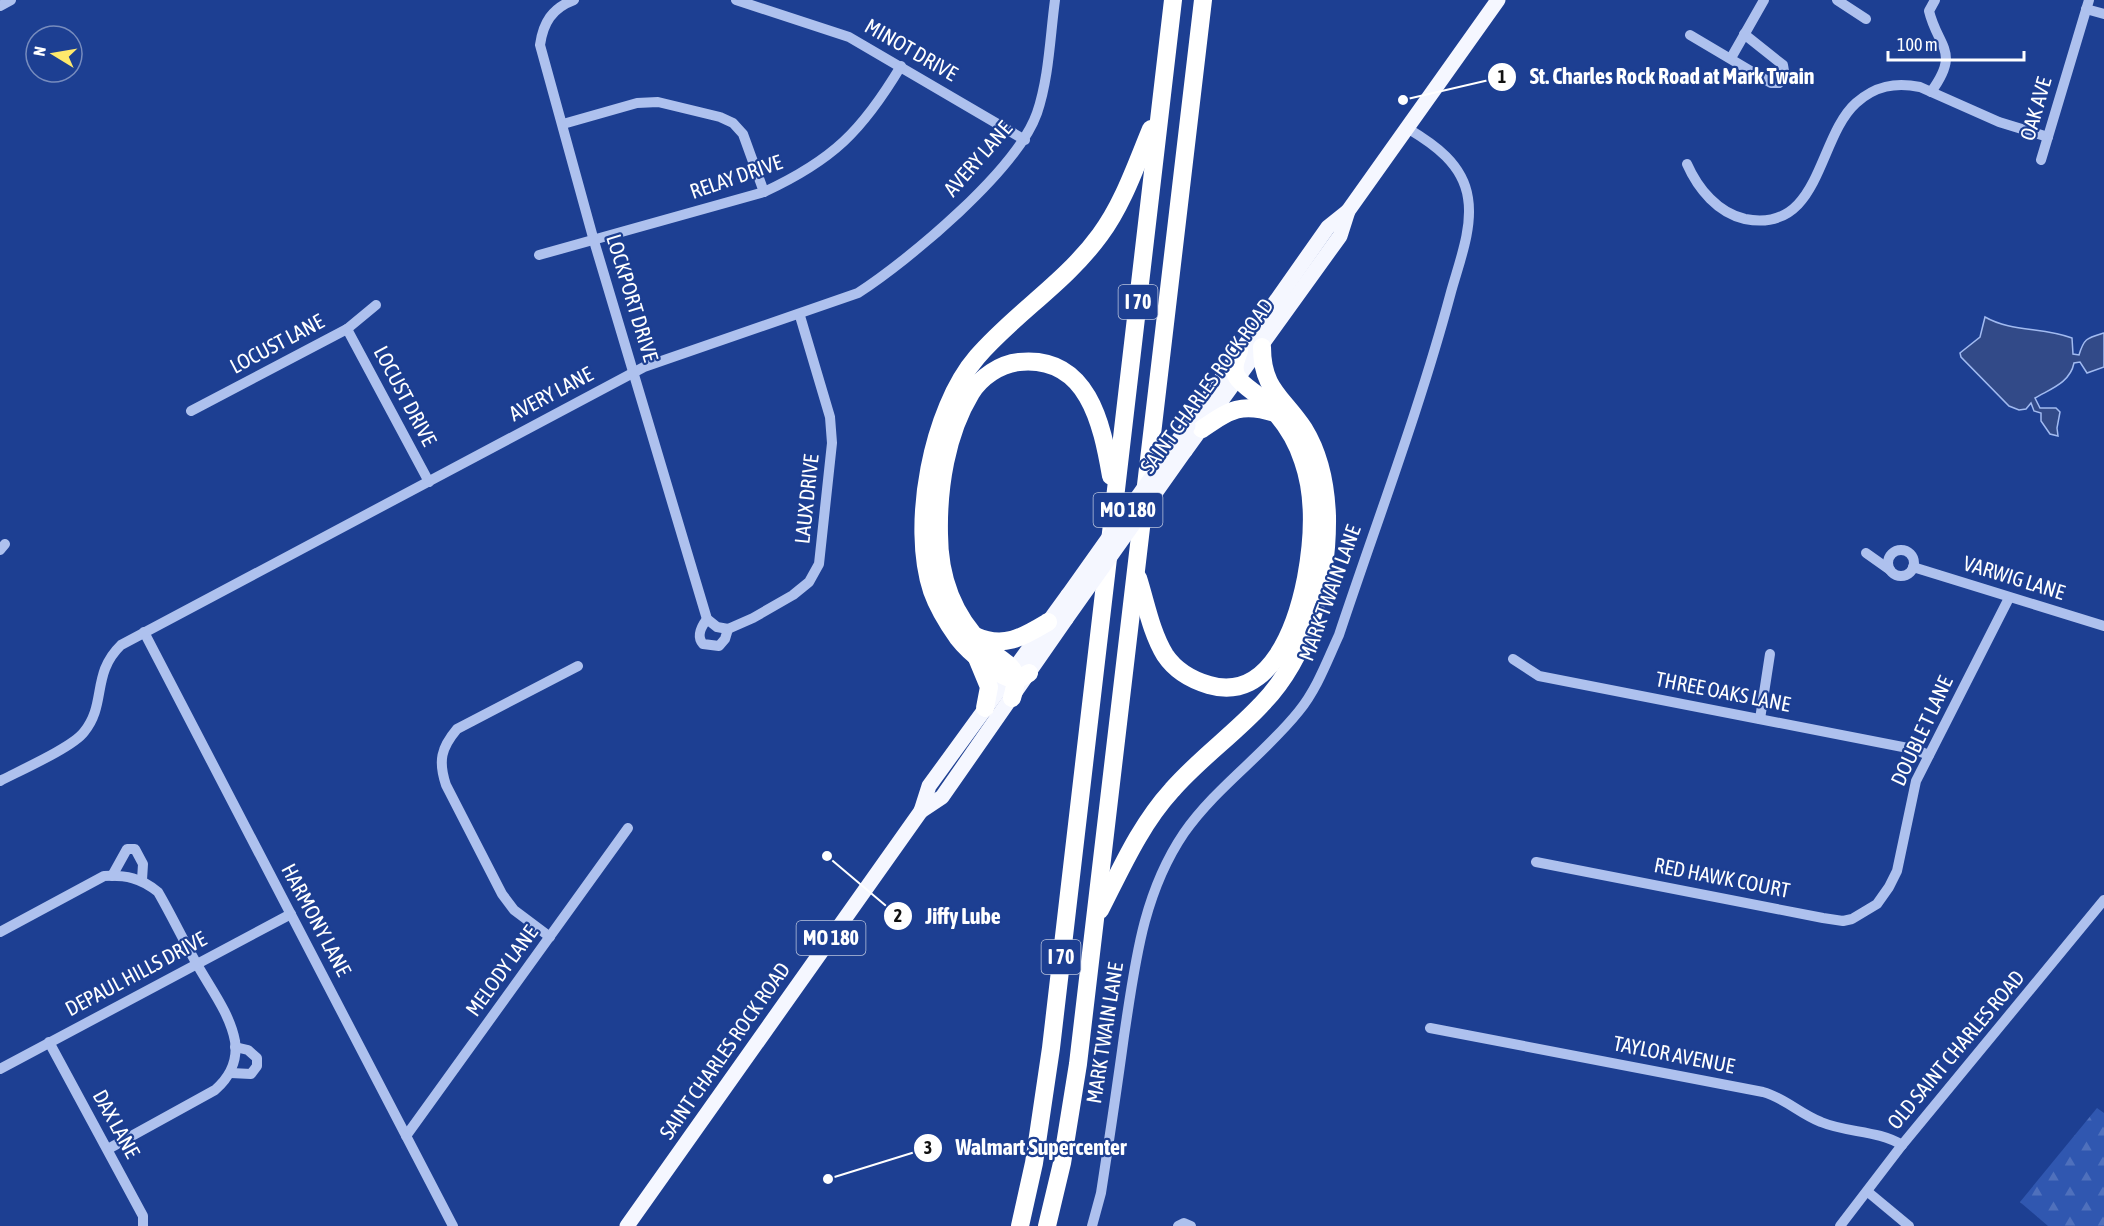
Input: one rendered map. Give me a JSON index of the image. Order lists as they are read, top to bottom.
{
  "streets": {
    "highway": ["I 70"],
    "main road": ["SAINT CHARLES ROCK ROAD", "MO 180"],
    "street": [
      "MINOT DRIVE",
      "OAK AVE",
      "AVERY LANE",
      "RELAY DRIVE",
      "LOCKPORT DRIVE",
      "LOCUST LANE",
      "LOCUST DRIVE",
      "LAUX DRIVE",
      "VARWIG LANE",
      "MARK TWAIN LANE",
      "THREE OAKS LANE",
      "DOUBLE T LANE",
      "RED HAWK COURT",
      "HARMONY LANE",
      "MELODY LANE",
      "DEPAUL HILLS DRIVE",
      "OLD SAINT CHARLES ROAD",
      "TAYLOR AVENUE",
      "DAX LANE"
    ]
  },
  "crossings": [
    ["MINOT DRIVE", "AVERY LANE"],
    ["MINOT DRIVE", "RELAY DRIVE"],
    ["AVERY LANE", "LOCKPORT DRIVE"],
    ["AVERY LANE", "LOCUST DRIVE"],
    ["AVERY LANE", "LAUX DRIVE"],
    ["AVERY LANE", "HARMONY LANE"],
    ["RELAY DRIVE", "LOCKPORT DRIVE"],
    ["LOCKPORT DRIVE", "LAUX DRIVE"],
    ["LOCUST LANE", "LOCUST DRIVE"],
    ["SAINT CHARLES ROCK ROAD", "MARK TWAIN LANE"],
    ["VARWIG LANE", "DOUBLE T LANE"],
    ["THREE OAKS LANE", "DOUBLE T LANE"],
    ["DOUBLE T LANE", "RED HAWK COURT"],
    ["HARMONY LANE", "MELODY LANE"],
    ["HARMONY LANE", "DEPAUL HILLS DRIVE"],
    ["DEPAUL HILLS DRIVE", "DAX LANE"],
    ["OLD SAINT CHARLES ROAD", "TAYLOR AVENUE"]
  ],
  "places": ["St. Charles Rock Road at Mark Twain", "Jiffy Lube", "Walmart Supercenter"],
  "scale_bar": "100 m",
  "north": "left"
}
